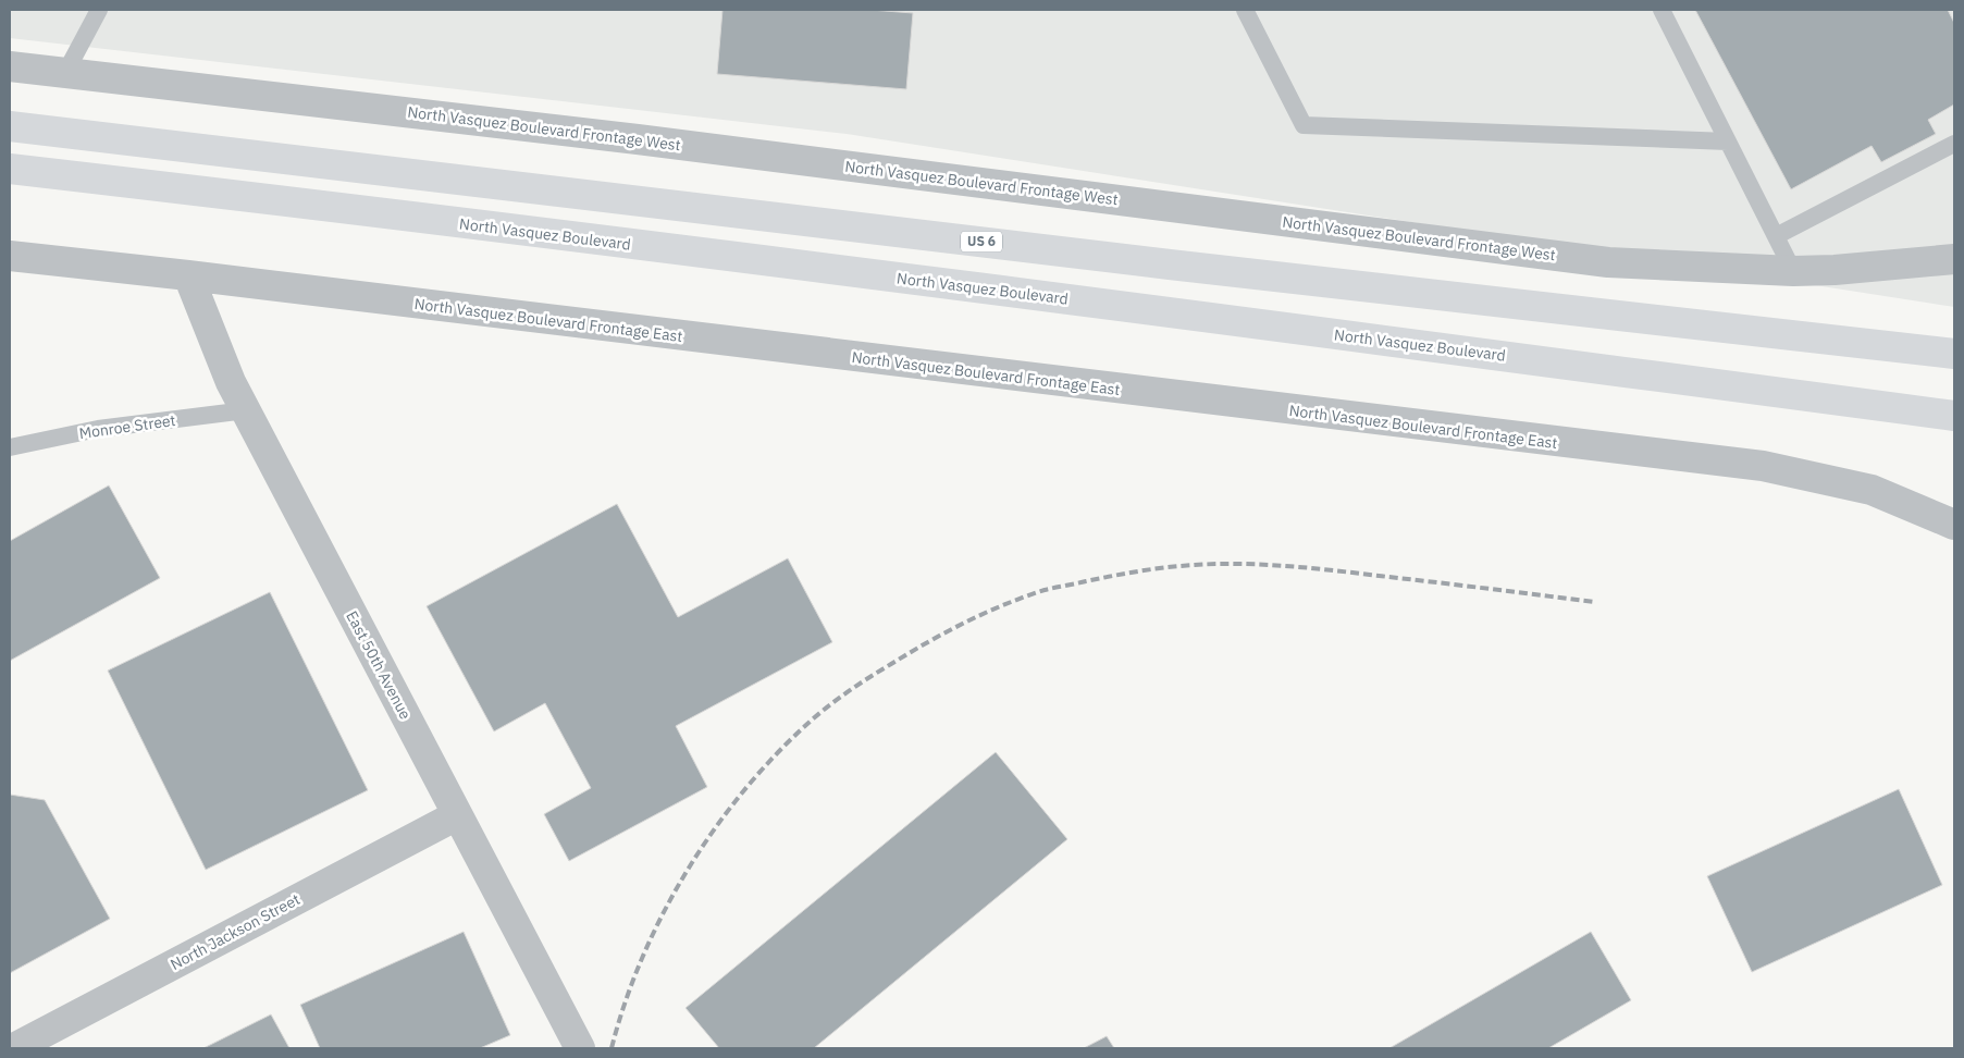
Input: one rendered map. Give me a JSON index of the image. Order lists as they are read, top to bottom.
{
  "streets": {
    "highway": ["North Vasquez Boulevard", "US 6"],
    "street": [
      "North Vasquez Boulevard Frontage West",
      "North Vasquez Boulevard Frontage East",
      "East 50th Avenue",
      "North Jackson Street"
    ],
    "lane": ["Monroe Street"]
  },
  "crossings": [
    ["North Vasquez Boulevard Frontage East", "East 50th Avenue"],
    ["Monroe Street", "East 50th Avenue"],
    ["East 50th Avenue", "North Jackson Street"]
  ]
}
